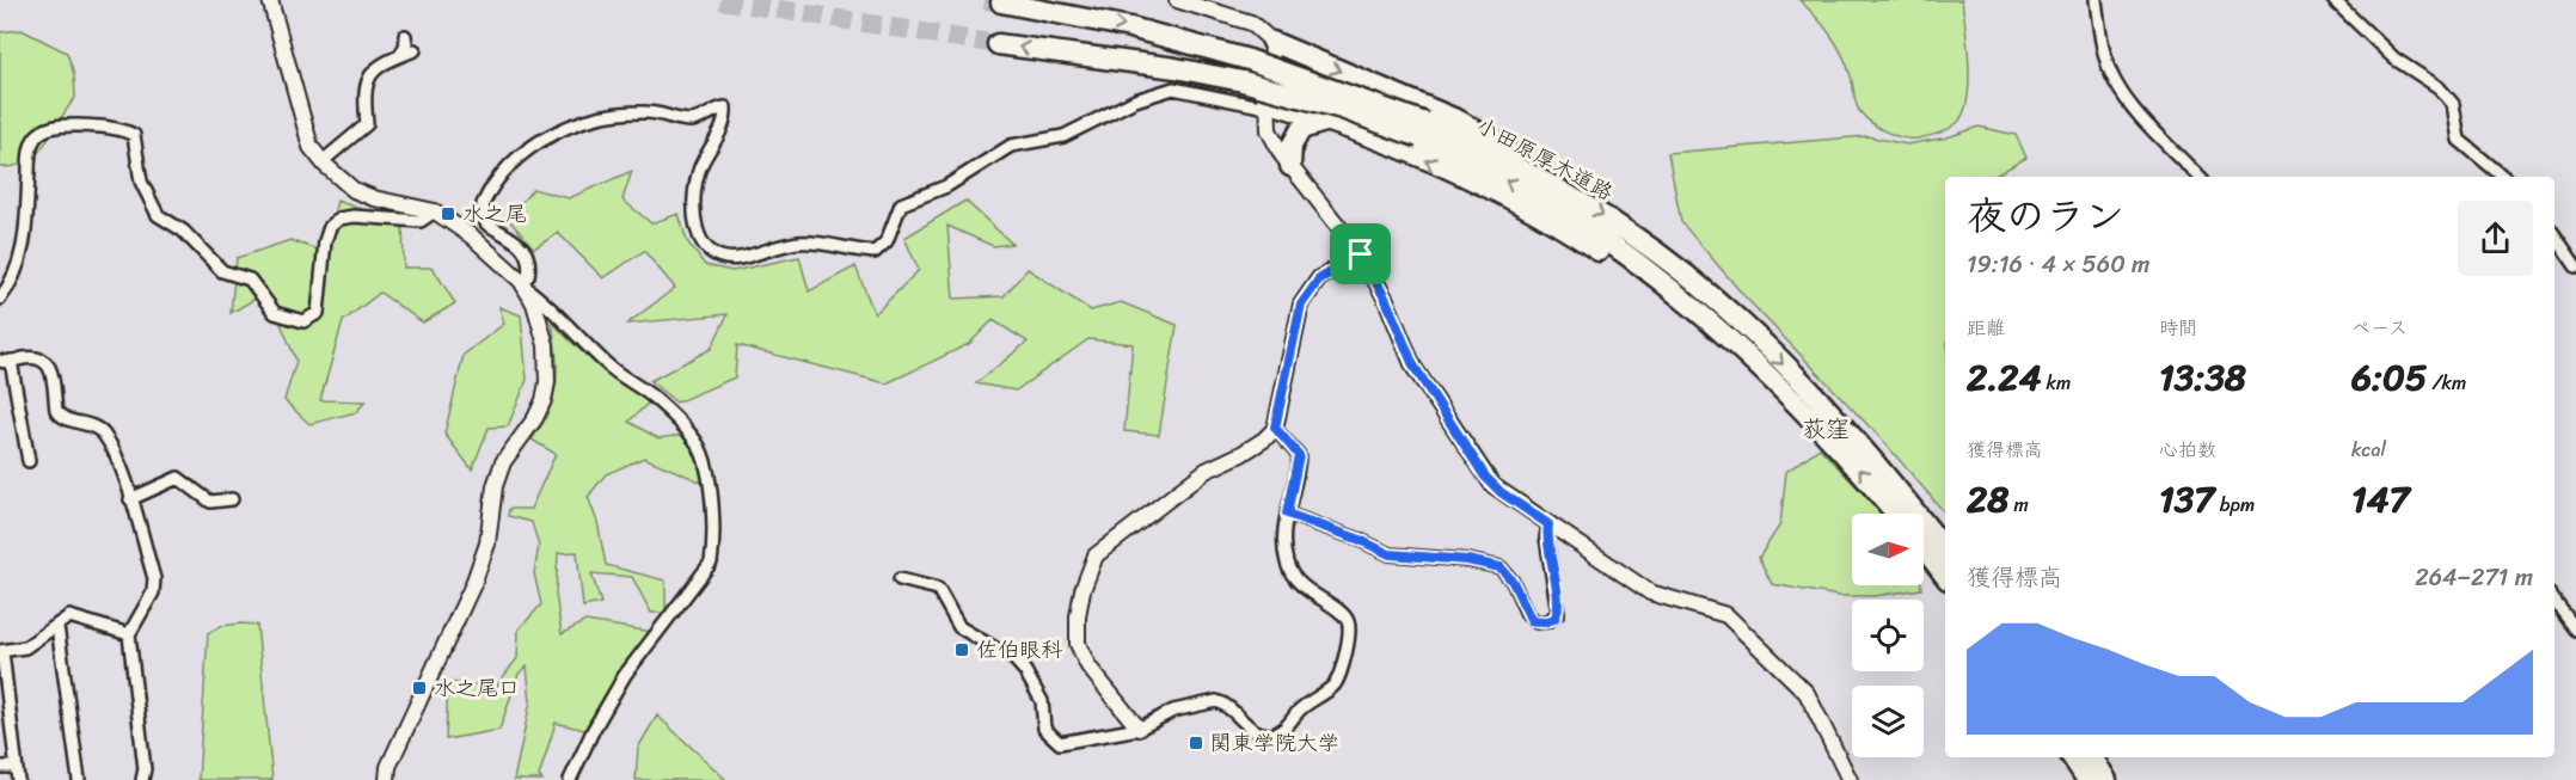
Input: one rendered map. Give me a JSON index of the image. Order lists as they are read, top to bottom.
{
  "streets": {
    "highway": ["小田原厚木道路"]
  },
  "districts": ["荻窪"],
  "places": {
    "transit": [
      "水之尾",
      "佐伯眼科",
      "水之尾口",
      "関東学院大学"
    ]
  },
  "north": "right",
  "page": {
    "heading": ["夜のラン", "19:16 · 4 × 560 m"],
    "stats": [
      ["距離", "2.24 km"],
      ["時間", "13:38"],
      ["ペース", "6:05 /km"],
      ["獲得標高", "28 m"],
      ["心拍数", "137 bpm"],
      ["kcal", "147"]
    ],
    "chart": ["獲得標高", "264–271 m"]
  }
}
